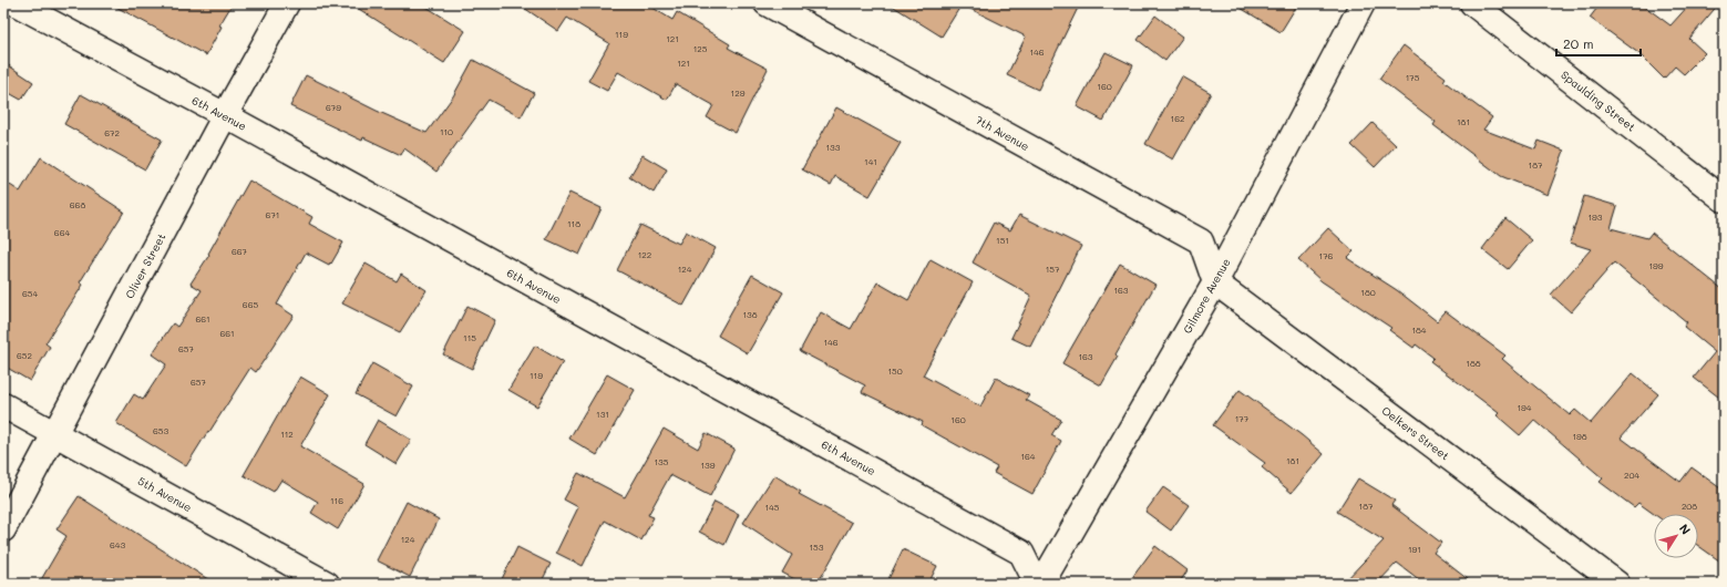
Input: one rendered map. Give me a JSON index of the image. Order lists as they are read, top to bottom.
{
  "streets": {
    "street": [
      "Spaulding Street",
      "6th Avenue",
      "7th Avenue",
      "Oliver Street",
      "Gilmore Avenue",
      "Oelkers Street",
      "5th Avenue"
    ]
  },
  "crossings": [
    ["6th Avenue", "Oliver Street"],
    ["7th Avenue", "Gilmore Avenue"],
    ["7th Avenue", "Oelkers Street"],
    ["Oliver Street", "5th Avenue"],
    ["Gilmore Avenue", "Oelkers Street"]
  ],
  "house_numbers": [
    "119",
    "121",
    "125",
    "146",
    "121",
    "175",
    "160",
    "129",
    "679",
    "162",
    "181",
    "110",
    "672",
    "133",
    "141",
    "187",
    "668",
    "671",
    "193",
    "118",
    "664",
    "151",
    "667",
    "122",
    "176",
    "199",
    "124",
    "157",
    "163",
    "180",
    "654",
    "665",
    "138",
    "661",
    "184",
    "661",
    "115",
    "146",
    "657",
    "652",
    "163",
    "188",
    "150",
    "119",
    "657",
    "194",
    "131",
    "177",
    "160",
    "653",
    "112",
    "198",
    "164",
    "181",
    "135",
    "139",
    "204",
    "116",
    "187",
    "208",
    "145",
    "124",
    "643",
    "153",
    "191"
  ],
  "scale_bar": "20 m",
  "north": "top right"
}
